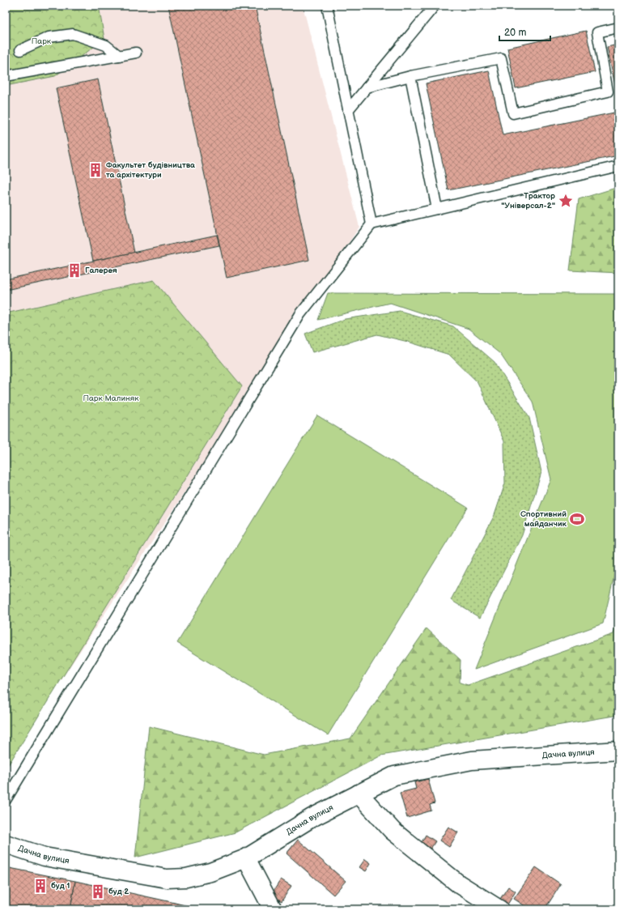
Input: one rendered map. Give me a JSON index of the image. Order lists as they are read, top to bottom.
{
  "streets": {
    "street": ["Дачна вулиця"]
  },
  "parks": ["Парк", "Парк Малиняк"],
  "places": {
    "building": [
      "Факультет будівництва та архітектури",
      "Галерея",
      "буд 1",
      "буд 2"
    ],
    "place": ["Трактор \"Універсал-2\""],
    "sports": ["Спортивний майданчик"]
  },
  "scale_bar": "20 m"
}
